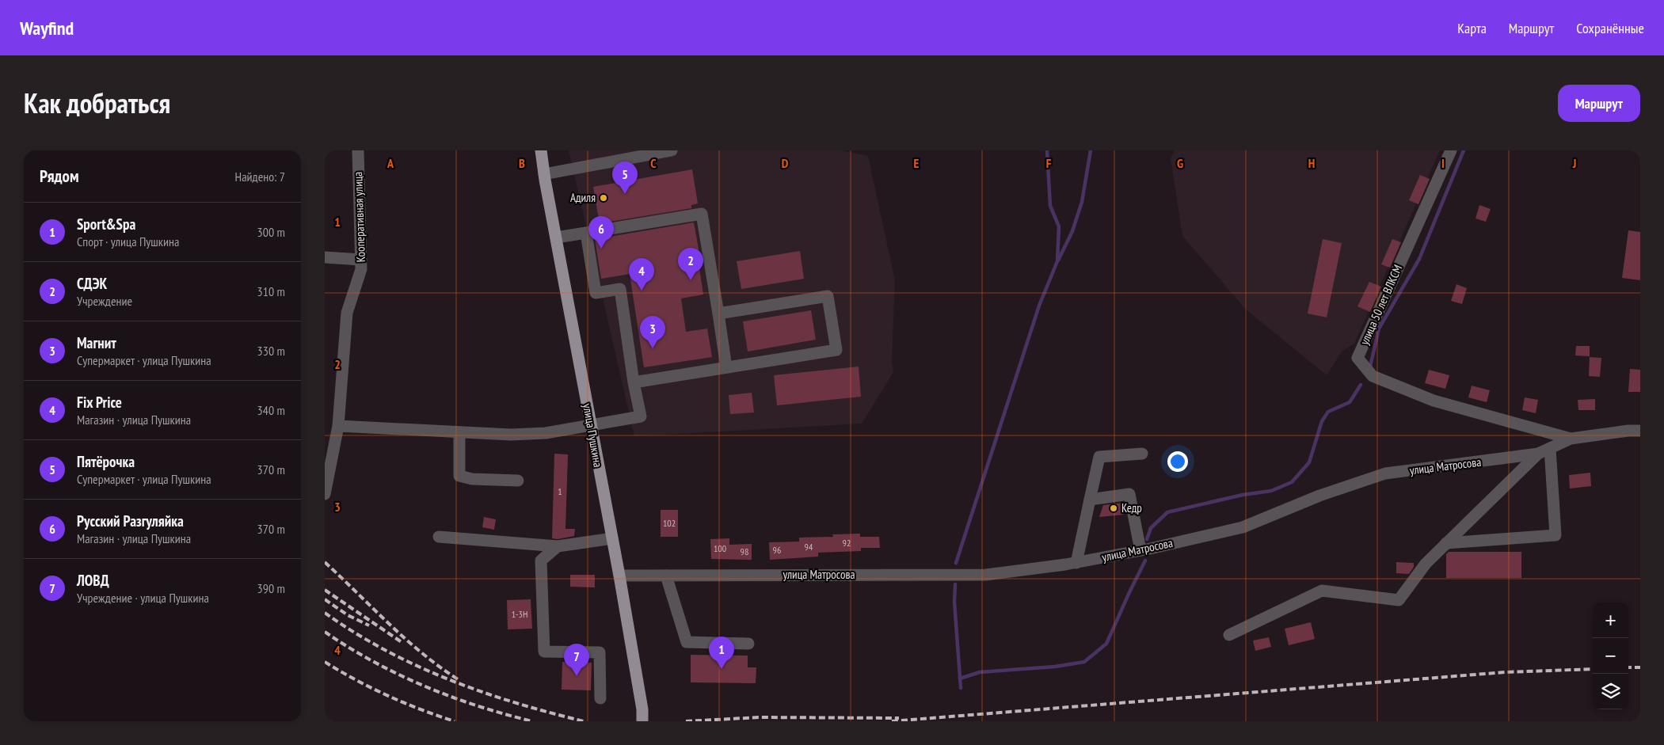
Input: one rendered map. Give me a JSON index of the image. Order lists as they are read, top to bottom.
{
  "streets": {
    "main road": ["улица Пушкина"],
    "street": ["Кооперативная улица", "улица 50 лет ВЛКСМ", "улица Матросова"]
  },
  "crossings": [
    ["улица 50 лет ВЛКСМ", "улица Матросова"],
    ["улица Пушкина", "улица Матросова"]
  ],
  "places": ["Адиля", "Кедр"],
  "house_numbers": [
    "1",
    "102",
    "92",
    "94",
    "100",
    "96",
    "98",
    "1-3Н"
  ],
  "page": {
    "header": "Wayfind",
    "nav": ["Карта", "Маршрут", "Сохранённые"],
    "title": "Как добраться",
    "buttons": "Маршрут",
    "heading": ["Рядом", "Найдено: 7"],
    "pins": [
      "5",
      "6",
      "2",
      "4",
      "3",
      "1",
      "7"
    ],
    "list": [
      {
        "mark": "1",
        "name": "Sport&Spa",
        "note": "Спорт · улица Пушкина",
        "value": "300 m"
      },
      {
        "mark": "2",
        "name": "СДЭК",
        "note": "Учреждение",
        "value": "310 m"
      },
      {
        "mark": "3",
        "name": "Магнит",
        "note": "Супермаркет · улица Пушкина",
        "value": "330 m"
      },
      {
        "mark": "4",
        "name": "Fix Price",
        "note": "Магазин · улица Пушкина",
        "value": "340 m"
      },
      {
        "mark": "5",
        "name": "Пятёрочка",
        "note": "Супермаркет · улица Пушкина",
        "value": "370 m"
      },
      {
        "mark": "6",
        "name": "Русский Разгуляйка",
        "note": "Магазин · улица Пушкина",
        "value": "370 m"
      },
      {
        "mark": "7",
        "name": "ЛОВД",
        "note": "Учреждение · улица Пушкина",
        "value": "390 m"
      }
    ],
    "map_buttons": ["+", "−"]
  },
  "grid": {
    "columns": [
      "A",
      "B",
      "C",
      "D",
      "E",
      "F",
      "G",
      "H",
      "I",
      "J"
    ],
    "rows": [
      "1",
      "2",
      "3",
      "4"
    ]
  }
}
